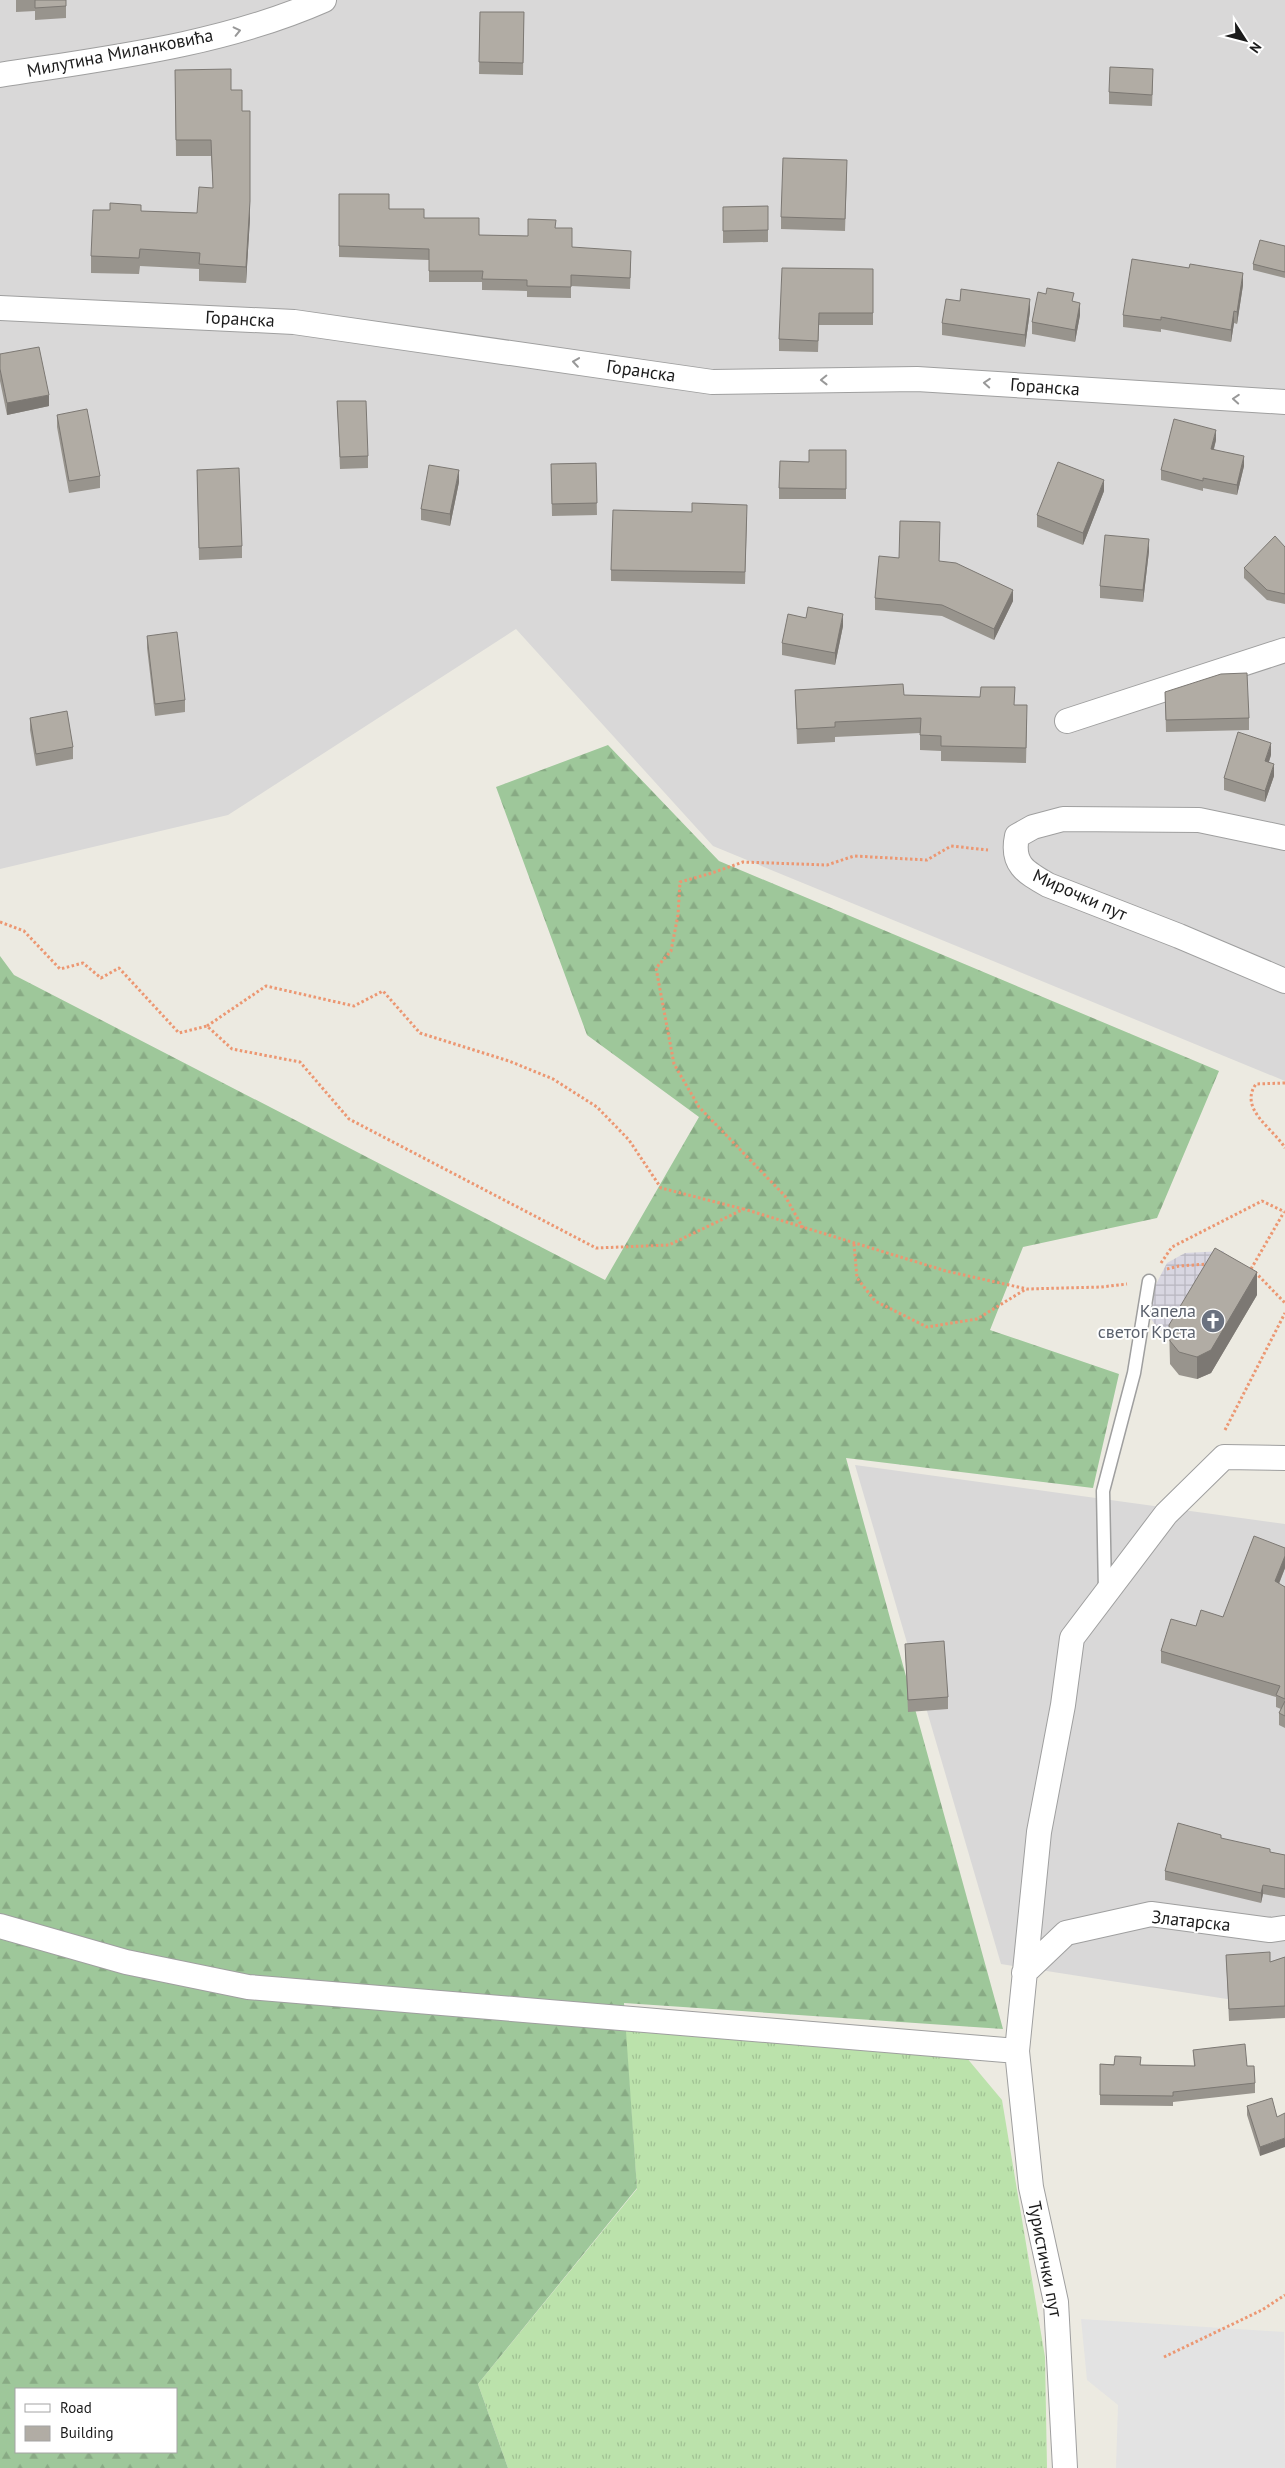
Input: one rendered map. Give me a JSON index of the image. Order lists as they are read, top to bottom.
{
  "streets": {
    "street": [
      "Милутина Миланковића",
      "Горанска",
      "Мирочки пут",
      "Златарска",
      "Туристички пут"
    ]
  },
  "crossings": [
    ["Златарска", "Туристички пут"]
  ],
  "one_way": ["Милутина Миланковића", "Горанска"],
  "places": {
    "church": ["Капела светог Крста"]
  },
  "legend": ["Road", "Building"],
  "north": "bottom right"
}
